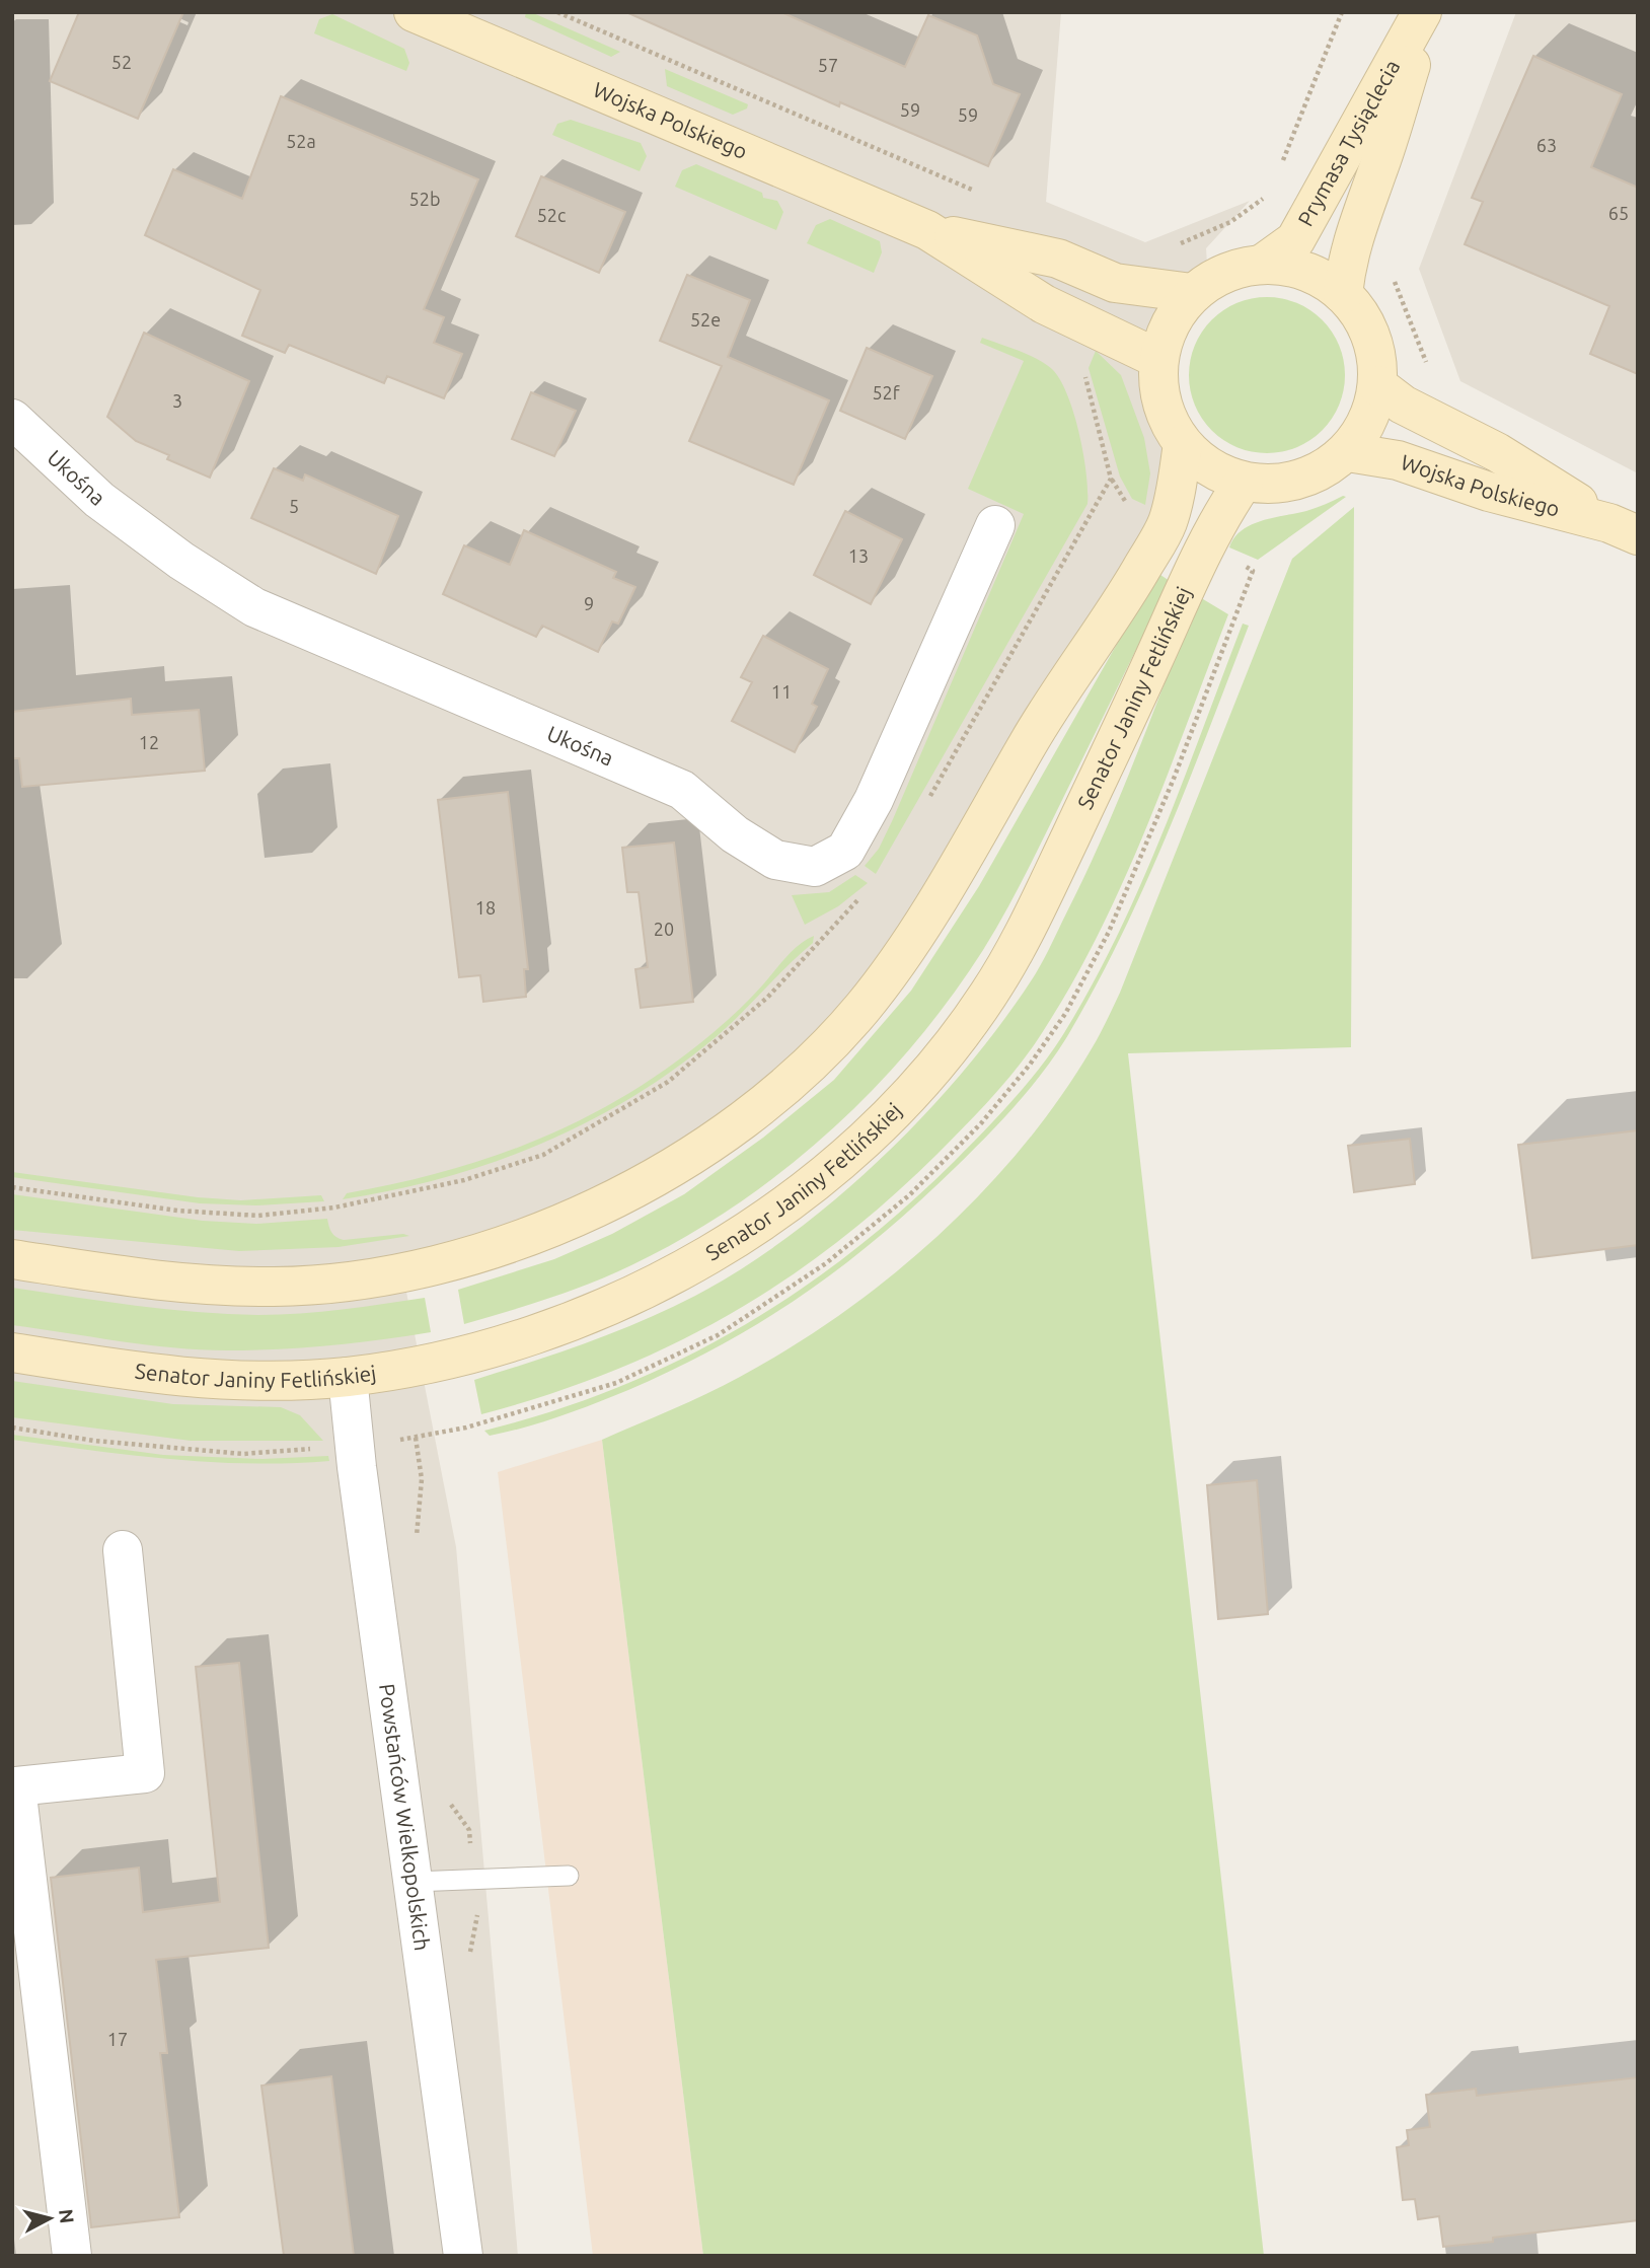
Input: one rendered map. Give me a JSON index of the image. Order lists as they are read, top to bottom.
{
  "streets": {
    "main road": ["Wojska Polskiego", "Prymasa Tysiąclecia", "Senator Janiny Fetlińskiej"],
    "street": ["Ukośna", "Powstańców Wielkopolskich"]
  },
  "crossings": [
    ["Wojska Polskiego", "Prymasa Tysiąclecia"],
    ["Wojska Polskiego", "Senator Janiny Fetlińskiej"],
    ["Prymasa Tysiąclecia", "Senator Janiny Fetlińskiej"],
    ["Senator Janiny Fetlińskiej", "Powstańców Wielkopolskich"]
  ],
  "house_numbers": [
    "52",
    "57",
    "59",
    "59",
    "52a",
    "63",
    "52b",
    "65",
    "52c",
    "52e",
    "52f",
    "3",
    "5",
    "13",
    "9",
    "11",
    "12",
    "18",
    "20",
    "17"
  ],
  "north": "right"
}
